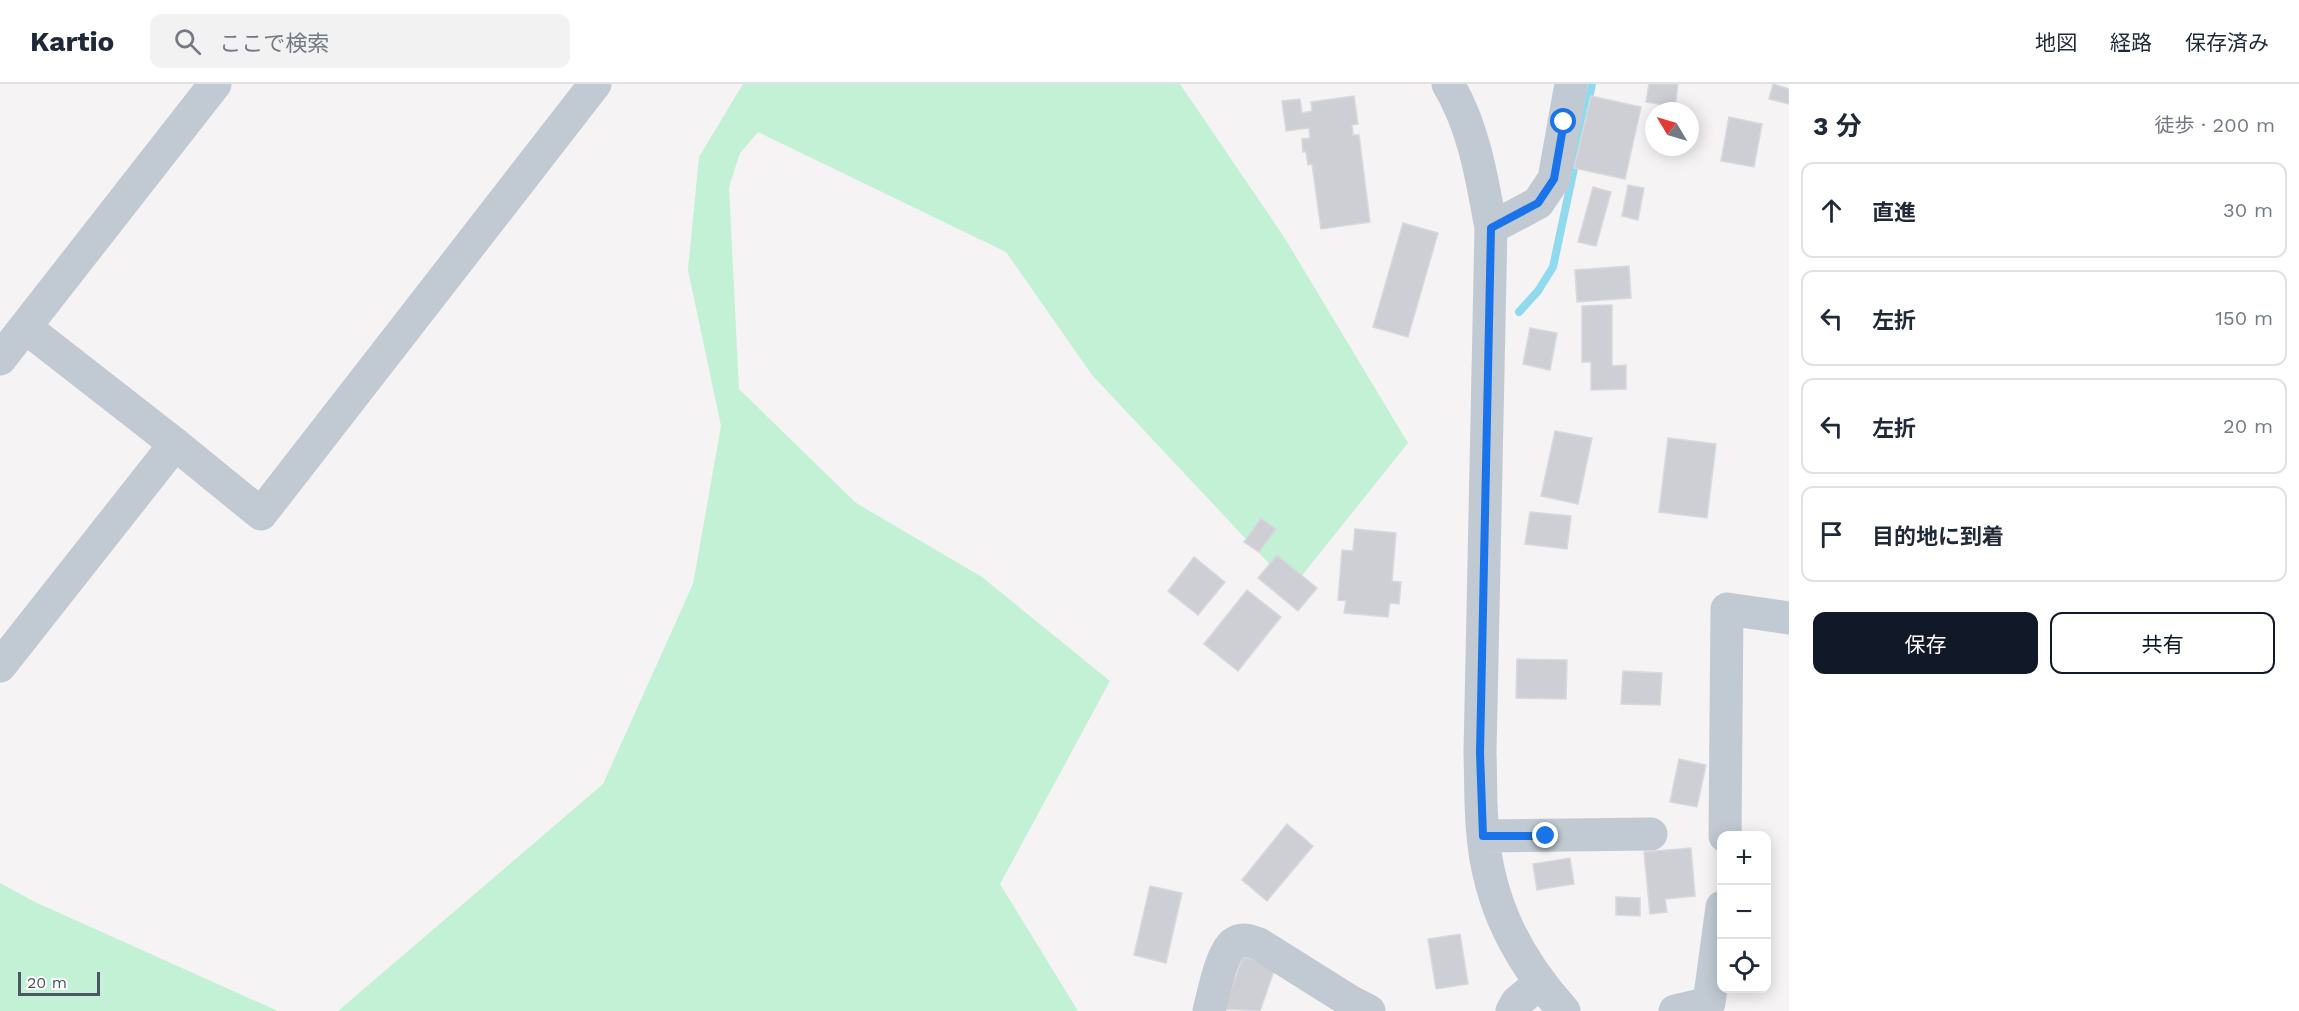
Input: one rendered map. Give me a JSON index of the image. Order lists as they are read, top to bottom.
{
  "scale_bar": "20 m",
  "north": "top left",
  "page": {
    "header": "Kartio",
    "search": "ここで検索",
    "nav": ["地図", "経路", "保存済み"],
    "heading": ["3 分", "徒歩 · 200 m"],
    "list": [
      ["直進", "30 m"],
      ["左折", "150 m"],
      ["左折", "20 m"],
      "目的地に到着"
    ],
    "buttons": ["保存", "共有"],
    "map_buttons": ["+", "−"],
    "scale": "20 m"
  }
}
